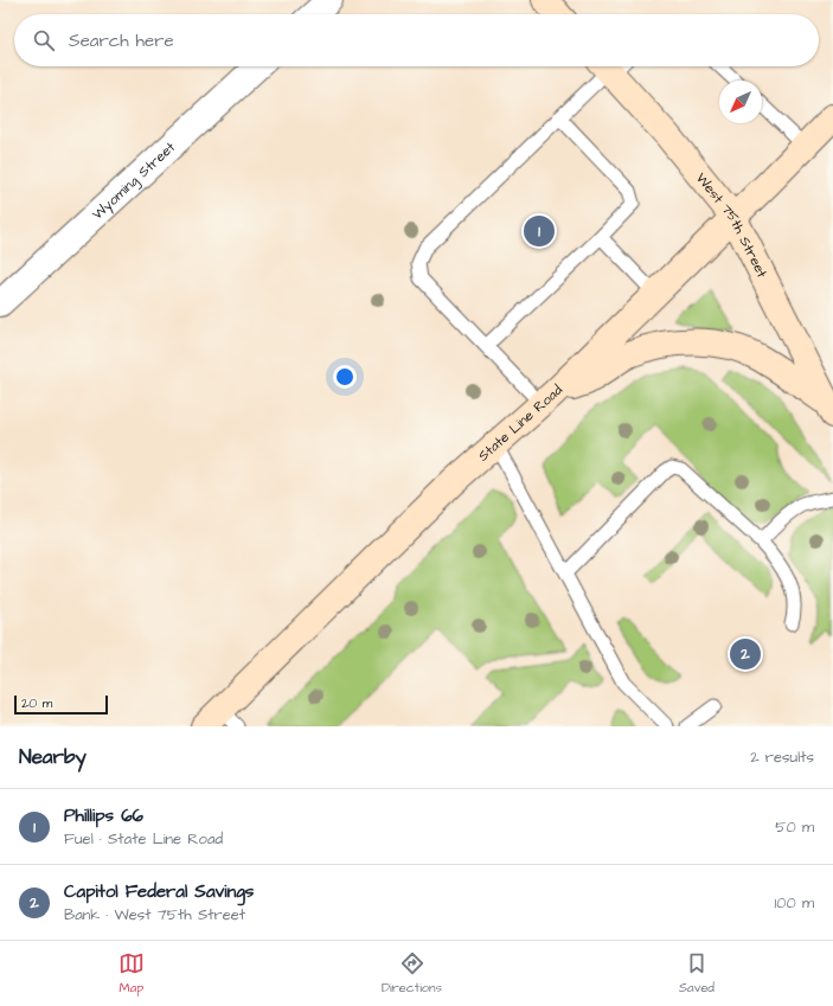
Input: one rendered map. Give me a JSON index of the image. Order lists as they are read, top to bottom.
{
  "streets": {
    "main road": ["West 75th Street", "State Line Road"],
    "street": ["Wyoming Street"]
  },
  "crossings": [
    ["West 75th Street", "State Line Road"]
  ],
  "scale_bar": "20 m",
  "north": "bottom left",
  "page": {
    "search": "Search here",
    "pins": ["1", "2"],
    "scale": "20 m",
    "heading": ["Nearby", "2 results"],
    "list": [
      {
        "mark": "1",
        "name": "Phillips 66",
        "note": "Fuel · State Line Road",
        "value": "50 m"
      },
      {
        "mark": "2",
        "name": "Capitol Federal Savings",
        "note": "Bank · West 75th Street",
        "value": "100 m"
      }
    ],
    "nav": ["Map", "Directions", "Saved"]
  }
}
